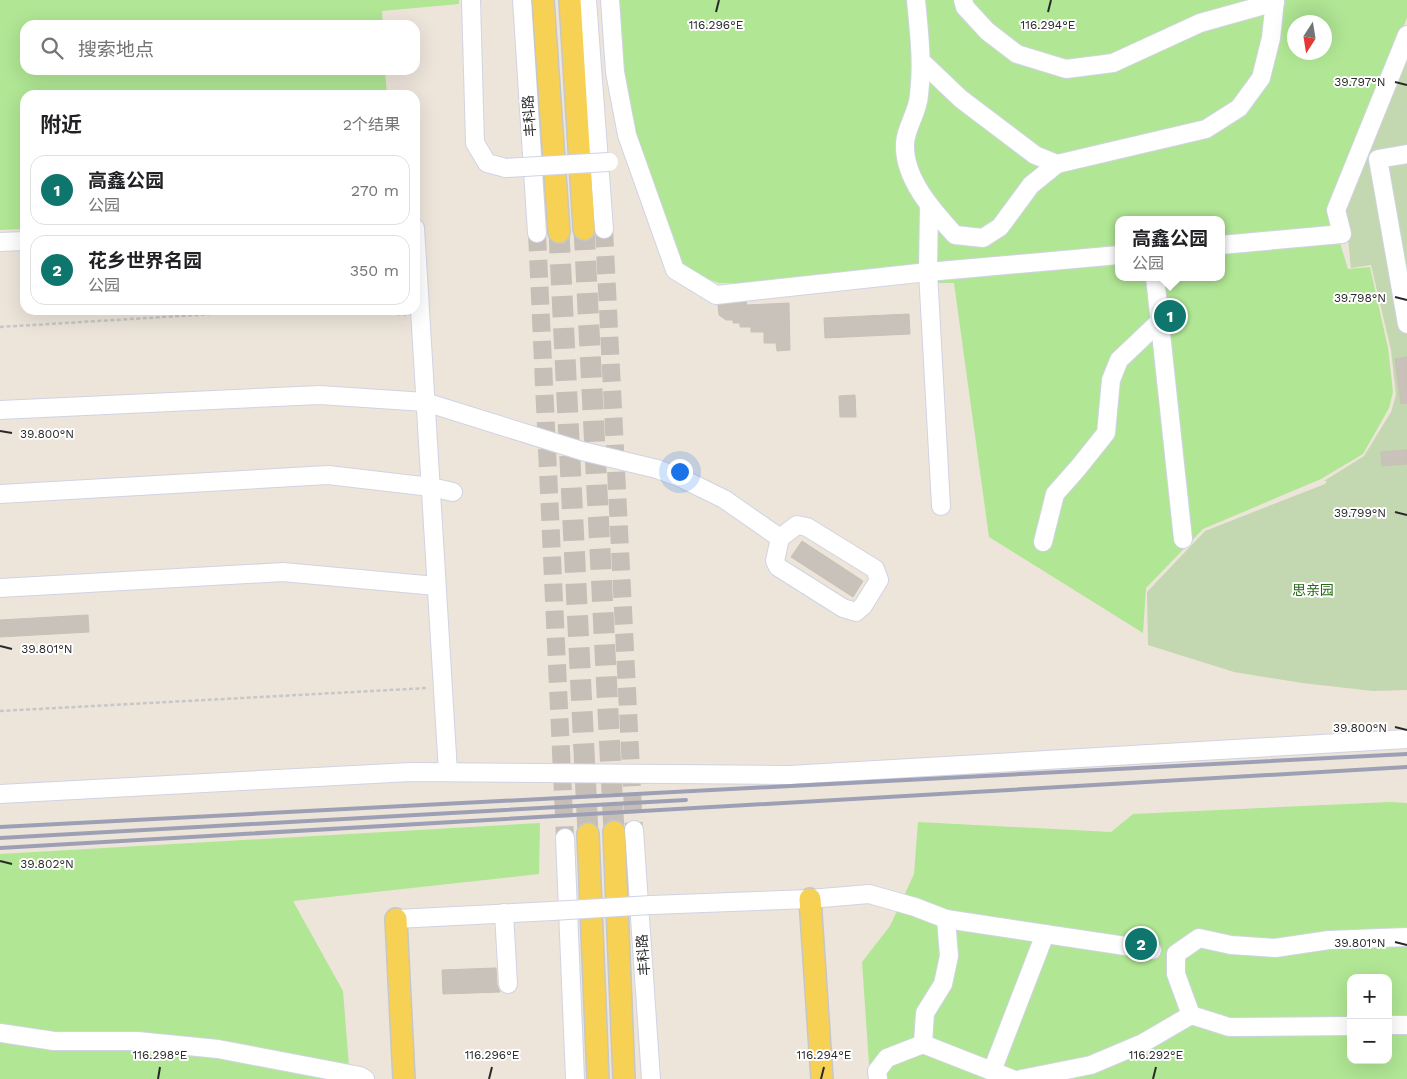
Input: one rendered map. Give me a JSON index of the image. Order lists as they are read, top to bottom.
{
  "streets": {
    "main road": ["丰科路"]
  },
  "parks": ["思亲园"],
  "north": "bottom",
  "page": {
    "search": "搜索地点",
    "heading": ["附近", "2个结果"],
    "list": [
      {
        "mark": "1",
        "name": "高鑫公园",
        "note": "公园",
        "value": "270 m"
      },
      {
        "mark": "2",
        "name": "花乡世界名园",
        "note": "公园",
        "value": "350 m"
      }
    ],
    "popup": ["高鑫公园", "公园"],
    "pins": ["1", "2"],
    "map_buttons": ["+", "−"]
  },
  "coordinates": [
    "116.296°E",
    "116.294°E",
    "39.797°N",
    "39.798°N",
    "39.800°N",
    "39.799°N",
    "39.801°N",
    "39.802°N",
    "116.298°E",
    "116.292°E"
  ]
}
